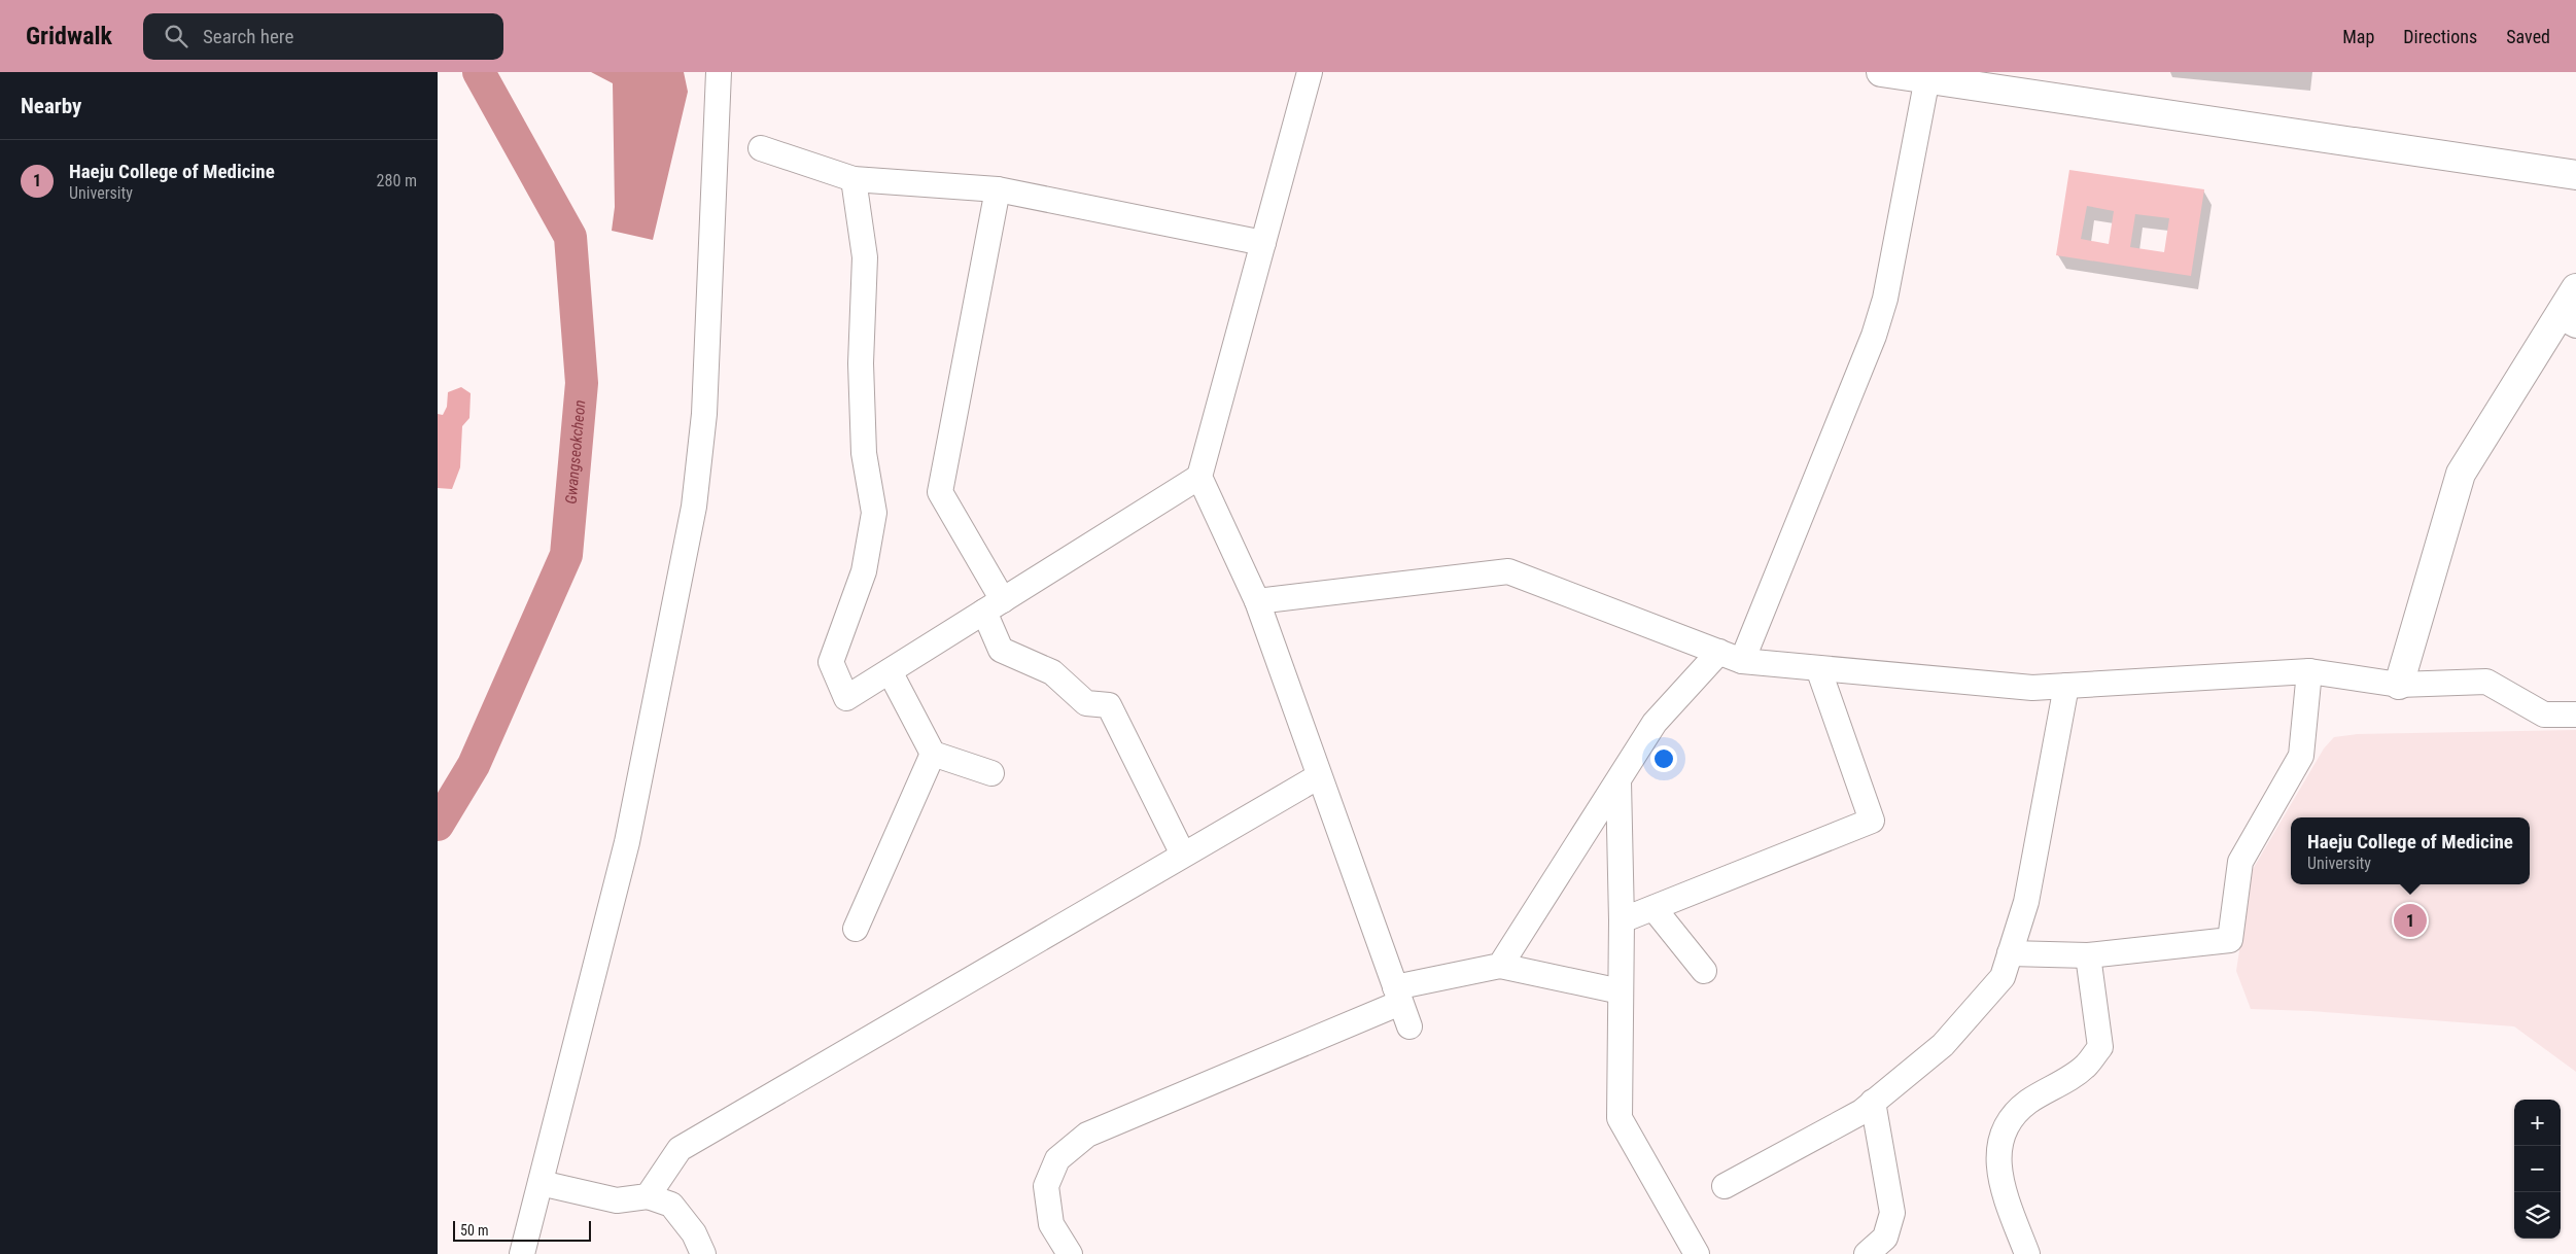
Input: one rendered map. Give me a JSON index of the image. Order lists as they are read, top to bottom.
{
  "water": ["Gwangseokcheon"],
  "scale_bar": "50 m",
  "page": {
    "header": "Gridwalk",
    "search": "Search here",
    "nav": ["Map", "Directions", "Saved"],
    "heading": "Nearby",
    "list": [
      {
        "mark": "1",
        "name": "Haeju College of Medicine",
        "note": "University",
        "value": "280 m"
      }
    ],
    "popup": ["Haeju College of Medicine", "University"],
    "pins": "1",
    "map_buttons": ["+", "−"],
    "scale": "50 m"
  }
}
